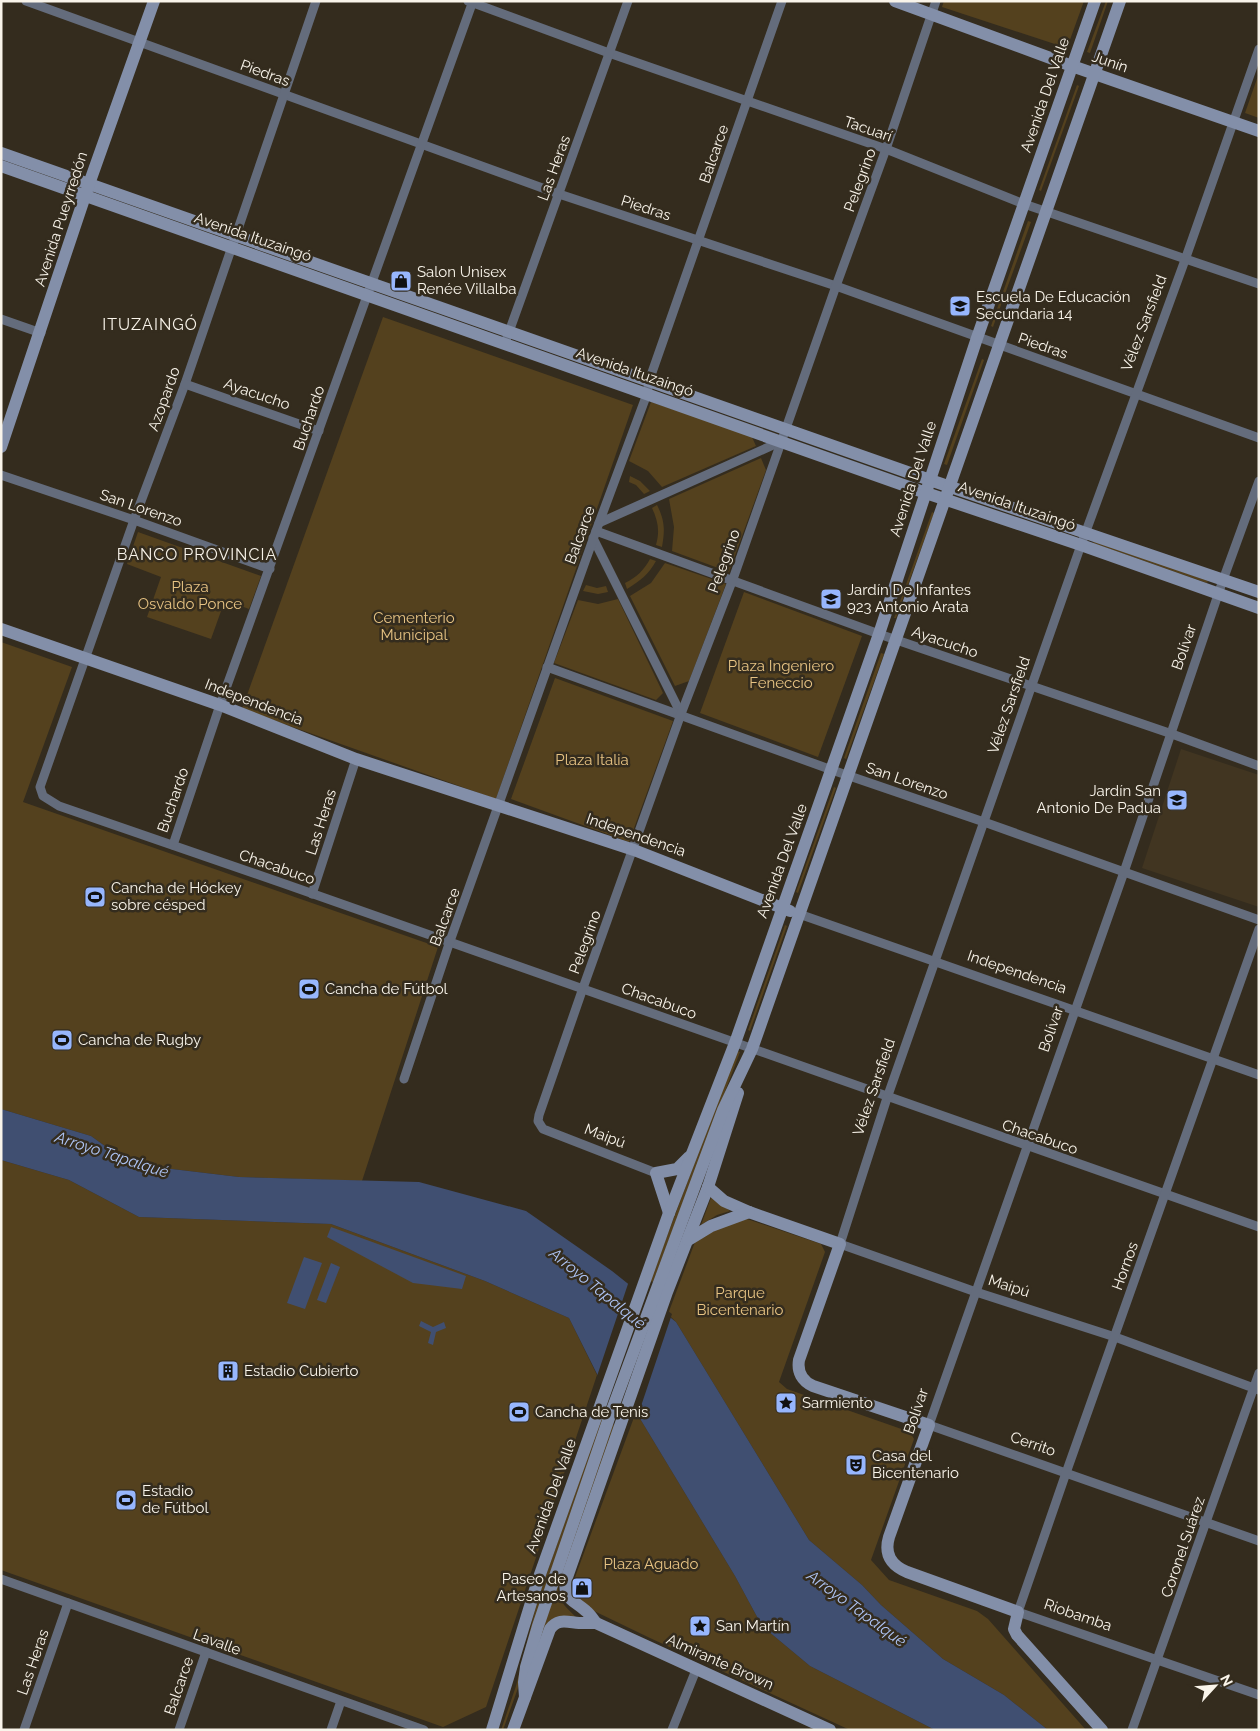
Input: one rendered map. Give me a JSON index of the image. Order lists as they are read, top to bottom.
{
  "streets": {
    "main road": [
      "Junín",
      "Avenida Del Valle",
      "Avenida Pueyrredón",
      "Avenida Ituzaingó",
      "Vélez Sarsfield",
      "Bolívar",
      "Independencia",
      "Maipú",
      "Cerrito",
      "Riobamba",
      "Almirante Brown"
    ],
    "street": [
      "Piedras",
      "Tacuarí",
      "Balcarce",
      "Las Heras",
      "Pelegrino",
      "Ayacucho",
      "Azopardo",
      "Buchardo",
      "San Lorenzo",
      "Chacabuco",
      "Hornos",
      "Coronel Suárez",
      "Lavalle"
    ]
  },
  "crossings": [
    ["Junín", "Avenida Del Valle"],
    ["Junín", "Pelegrino"],
    ["Junín", "Vélez Sarsfield"],
    ["Piedras", "Avenida Del Valle"],
    ["Piedras", "Balcarce"],
    ["Piedras", "Las Heras"],
    ["Piedras", "Pelegrino"],
    ["Piedras", "Avenida Pueyrredón"],
    ["Piedras", "Vélez Sarsfield"],
    ["Piedras", "Azopardo"],
    ["Piedras", "Buchardo"],
    ["Avenida Del Valle", "Tacuarí"],
    ["Avenida Del Valle", "Avenida Ituzaingó"],
    ["Avenida Del Valle", "Ayacucho"],
    ["Avenida Del Valle", "San Lorenzo"],
    ["Avenida Del Valle", "Independencia"],
    ["Avenida Del Valle", "Chacabuco"],
    ["Avenida Del Valle", "Maipú"],
    ["Avenida Del Valle", "Almirante Brown"],
    ["Tacuarí", "Balcarce"],
    ["Tacuarí", "Las Heras"],
    ["Tacuarí", "Pelegrino"],
    ["Tacuarí", "Vélez Sarsfield"],
    ["Tacuarí", "Buchardo"],
    ["Balcarce", "Avenida Ituzaingó"],
    ["Balcarce", "Ayacucho"],
    ["Balcarce", "San Lorenzo"],
    ["Balcarce", "Independencia"],
    ["Balcarce", "Chacabuco"],
    ["Balcarce", "Lavalle"],
    ["Las Heras", "Avenida Ituzaingó"],
    ["Las Heras", "Independencia"],
    ["Las Heras", "Chacabuco"],
    ["Las Heras", "Lavalle"],
    ["Pelegrino", "Avenida Ituzaingó"],
    ["Pelegrino", "Ayacucho"],
    ["Pelegrino", "San Lorenzo"],
    ["Pelegrino", "Independencia"],
    ["Pelegrino", "Chacabuco"],
    ["Pelegrino", "Maipú"],
    ["Avenida Pueyrredón", "Avenida Ituzaingó"],
    ["Avenida Ituzaingó", "Vélez Sarsfield"],
    ["Avenida Ituzaingó", "Azopardo"],
    ["Avenida Ituzaingó", "Buchardo"],
    ["Avenida Ituzaingó", "Bolívar"],
    ["Vélez Sarsfield", "Ayacucho"],
    ["Vélez Sarsfield", "San Lorenzo"],
    ["Vélez Sarsfield", "Independencia"],
    ["Vélez Sarsfield", "Chacabuco"],
    ["Vélez Sarsfield", "Maipú"],
    ["Vélez Sarsfield", "Cerrito"],
    ["Ayacucho", "Azopardo"],
    ["Ayacucho", "Buchardo"],
    ["Ayacucho", "Bolívar"],
    ["Azopardo", "San Lorenzo"],
    ["Azopardo", "Independencia"],
    ["Azopardo", "Chacabuco"],
    ["Buchardo", "San Lorenzo"],
    ["Buchardo", "Independencia"],
    ["Buchardo", "Chacabuco"],
    ["San Lorenzo", "Bolívar"],
    ["Bolívar", "Independencia"],
    ["Bolívar", "Chacabuco"],
    ["Bolívar", "Maipú"],
    ["Bolívar", "Cerrito"],
    ["Bolívar", "Riobamba"],
    ["Independencia", "Hornos"],
    ["Chacabuco", "Hornos"],
    ["Maipú", "Hornos"],
    ["Maipú", "Coronel Suárez"],
    ["Hornos", "Cerrito"],
    ["Hornos", "Riobamba"],
    ["Cerrito", "Coronel Suárez"],
    ["Coronel Suárez", "Riobamba"]
  ],
  "districts": ["ITUZAINGÓ", "BANCO PROVINCIA"],
  "water": ["Arroyo Tapalqué"],
  "parks": [
    "Plaza Osvaldo Ponce",
    "Cementerio Municipal",
    "Plaza Ingeniero Feneccio",
    "Plaza Italia",
    "Parque Bicentenario",
    "Plaza Aguado"
  ],
  "places": {
    "shop": ["Salon Unisex Renée Villalba", "Paseo de Artesanos"],
    "school or university": ["Escuela De Educación Secundaria 14", "Jardín De Infantes 923 Antonio Arata", "Jardín San Antonio De Padua"],
    "sports": [
      "Cancha de Hóckey sobre césped",
      "Cancha de Fútbol",
      "Cancha de Rugby",
      "Cancha de Tenis",
      "Estadio de Fútbol"
    ],
    "building": ["Estadio Cubierto"],
    "place": ["Sarmiento", "San Martín"],
    "theatre": ["Casa del Bicentenario"]
  },
  "north": "top right"
}
